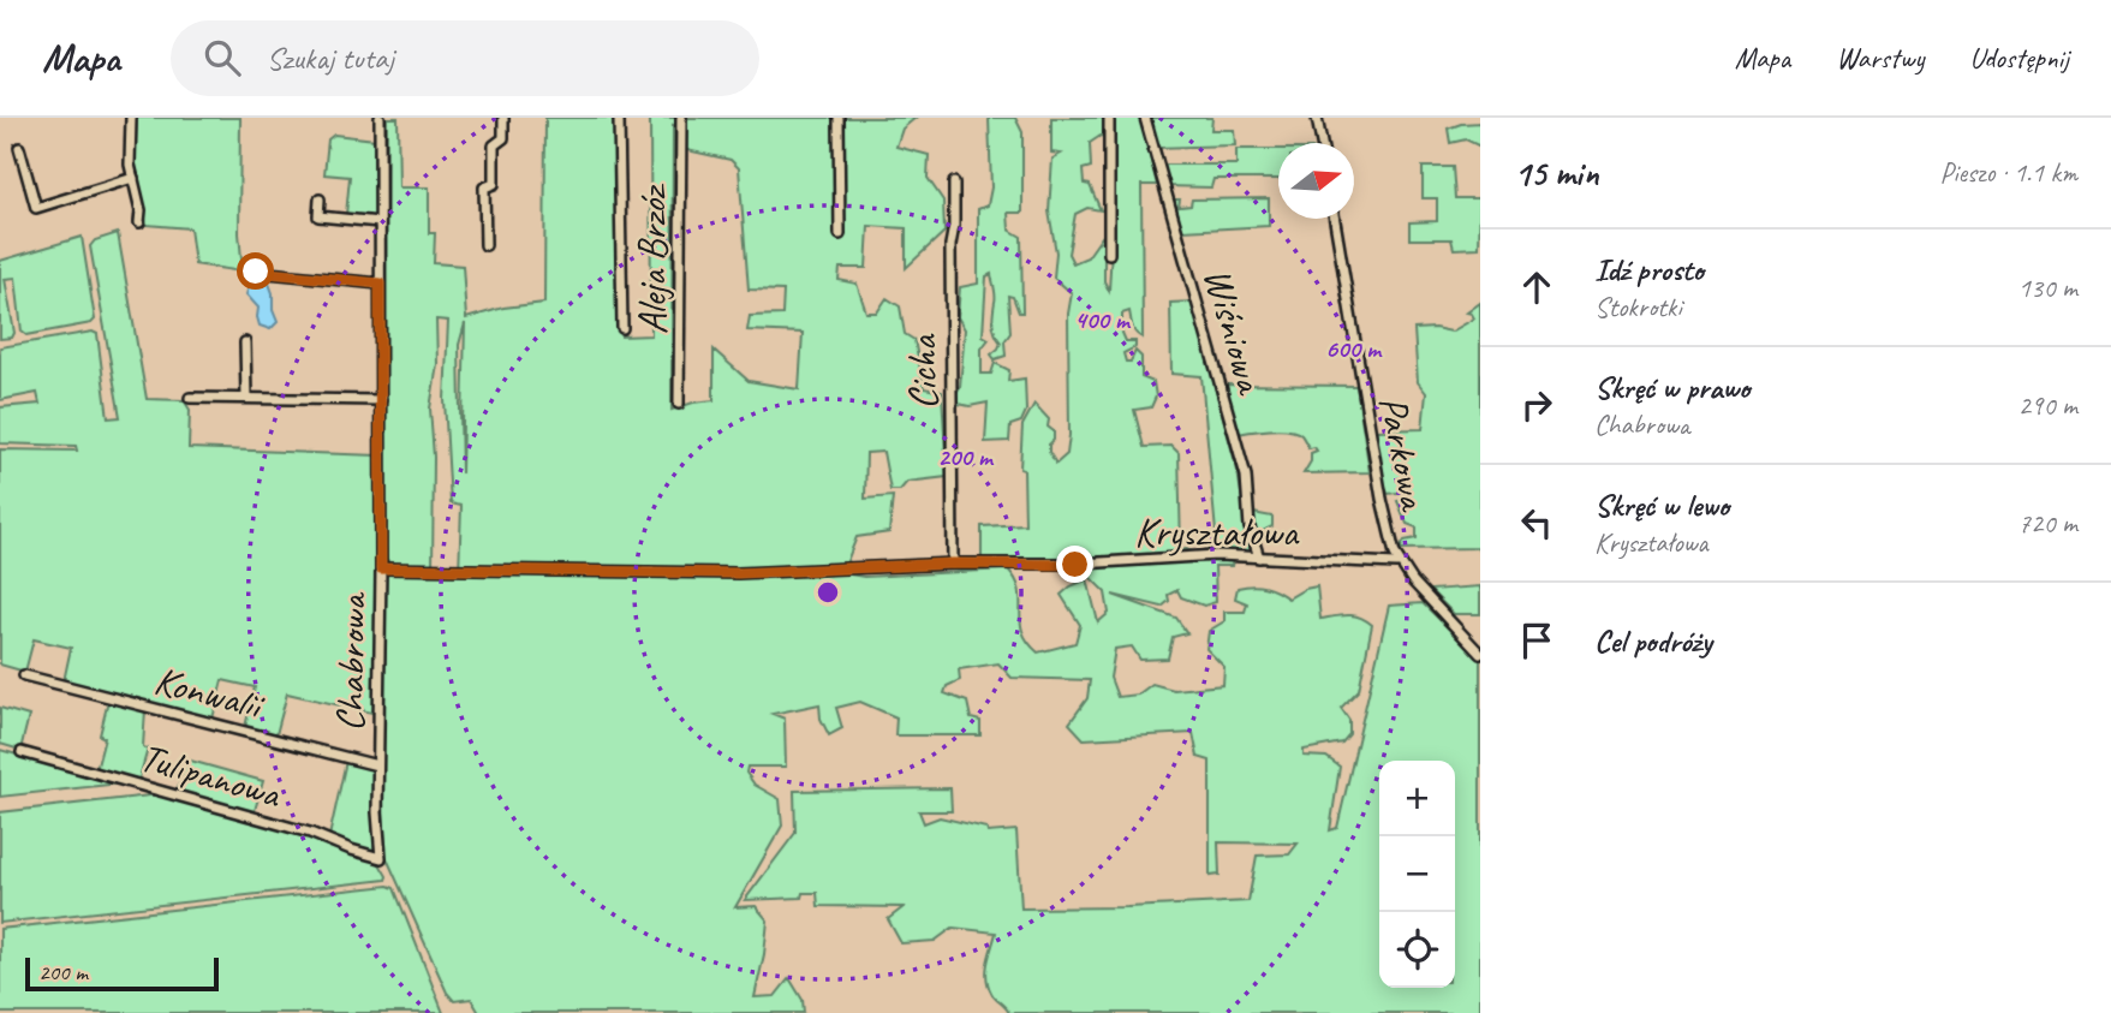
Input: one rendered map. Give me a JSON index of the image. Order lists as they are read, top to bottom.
{
  "streets": {
    "street": [
      "Aleja Brzóz",
      "Wiśniowa",
      "Cicha",
      "Parkowa",
      "Kryształowa",
      "Chabrowa",
      "Konwalii",
      "Tulipanowa"
    ]
  },
  "crossings": [
    ["Wiśniowa", "Kryształowa"],
    ["Cicha", "Kryształowa"],
    ["Parkowa", "Kryształowa"],
    ["Kryształowa", "Chabrowa"],
    ["Chabrowa", "Konwalii"],
    ["Chabrowa", "Tulipanowa"]
  ],
  "scale_bar": "200 m",
  "north": "right",
  "page": {
    "header": "Mapa",
    "search": "Szukaj tutaj",
    "nav": ["Mapa", "Warstwy", "Udostępnij"],
    "heading": ["15 min", "Pieszo · 1.1 km"],
    "list": [
      ["Idź prosto", "Stokrotki", "130 m"],
      ["Skręć w prawo", "Chabrowa", "290 m"],
      ["Skręć w lewo", "Kryształowa", "720 m"],
      "Cel podróży"
    ],
    "map_buttons": ["+", "−"],
    "scale": "200 m"
  },
  "rings": ["400 m", "600 m", "200 m"]
}
